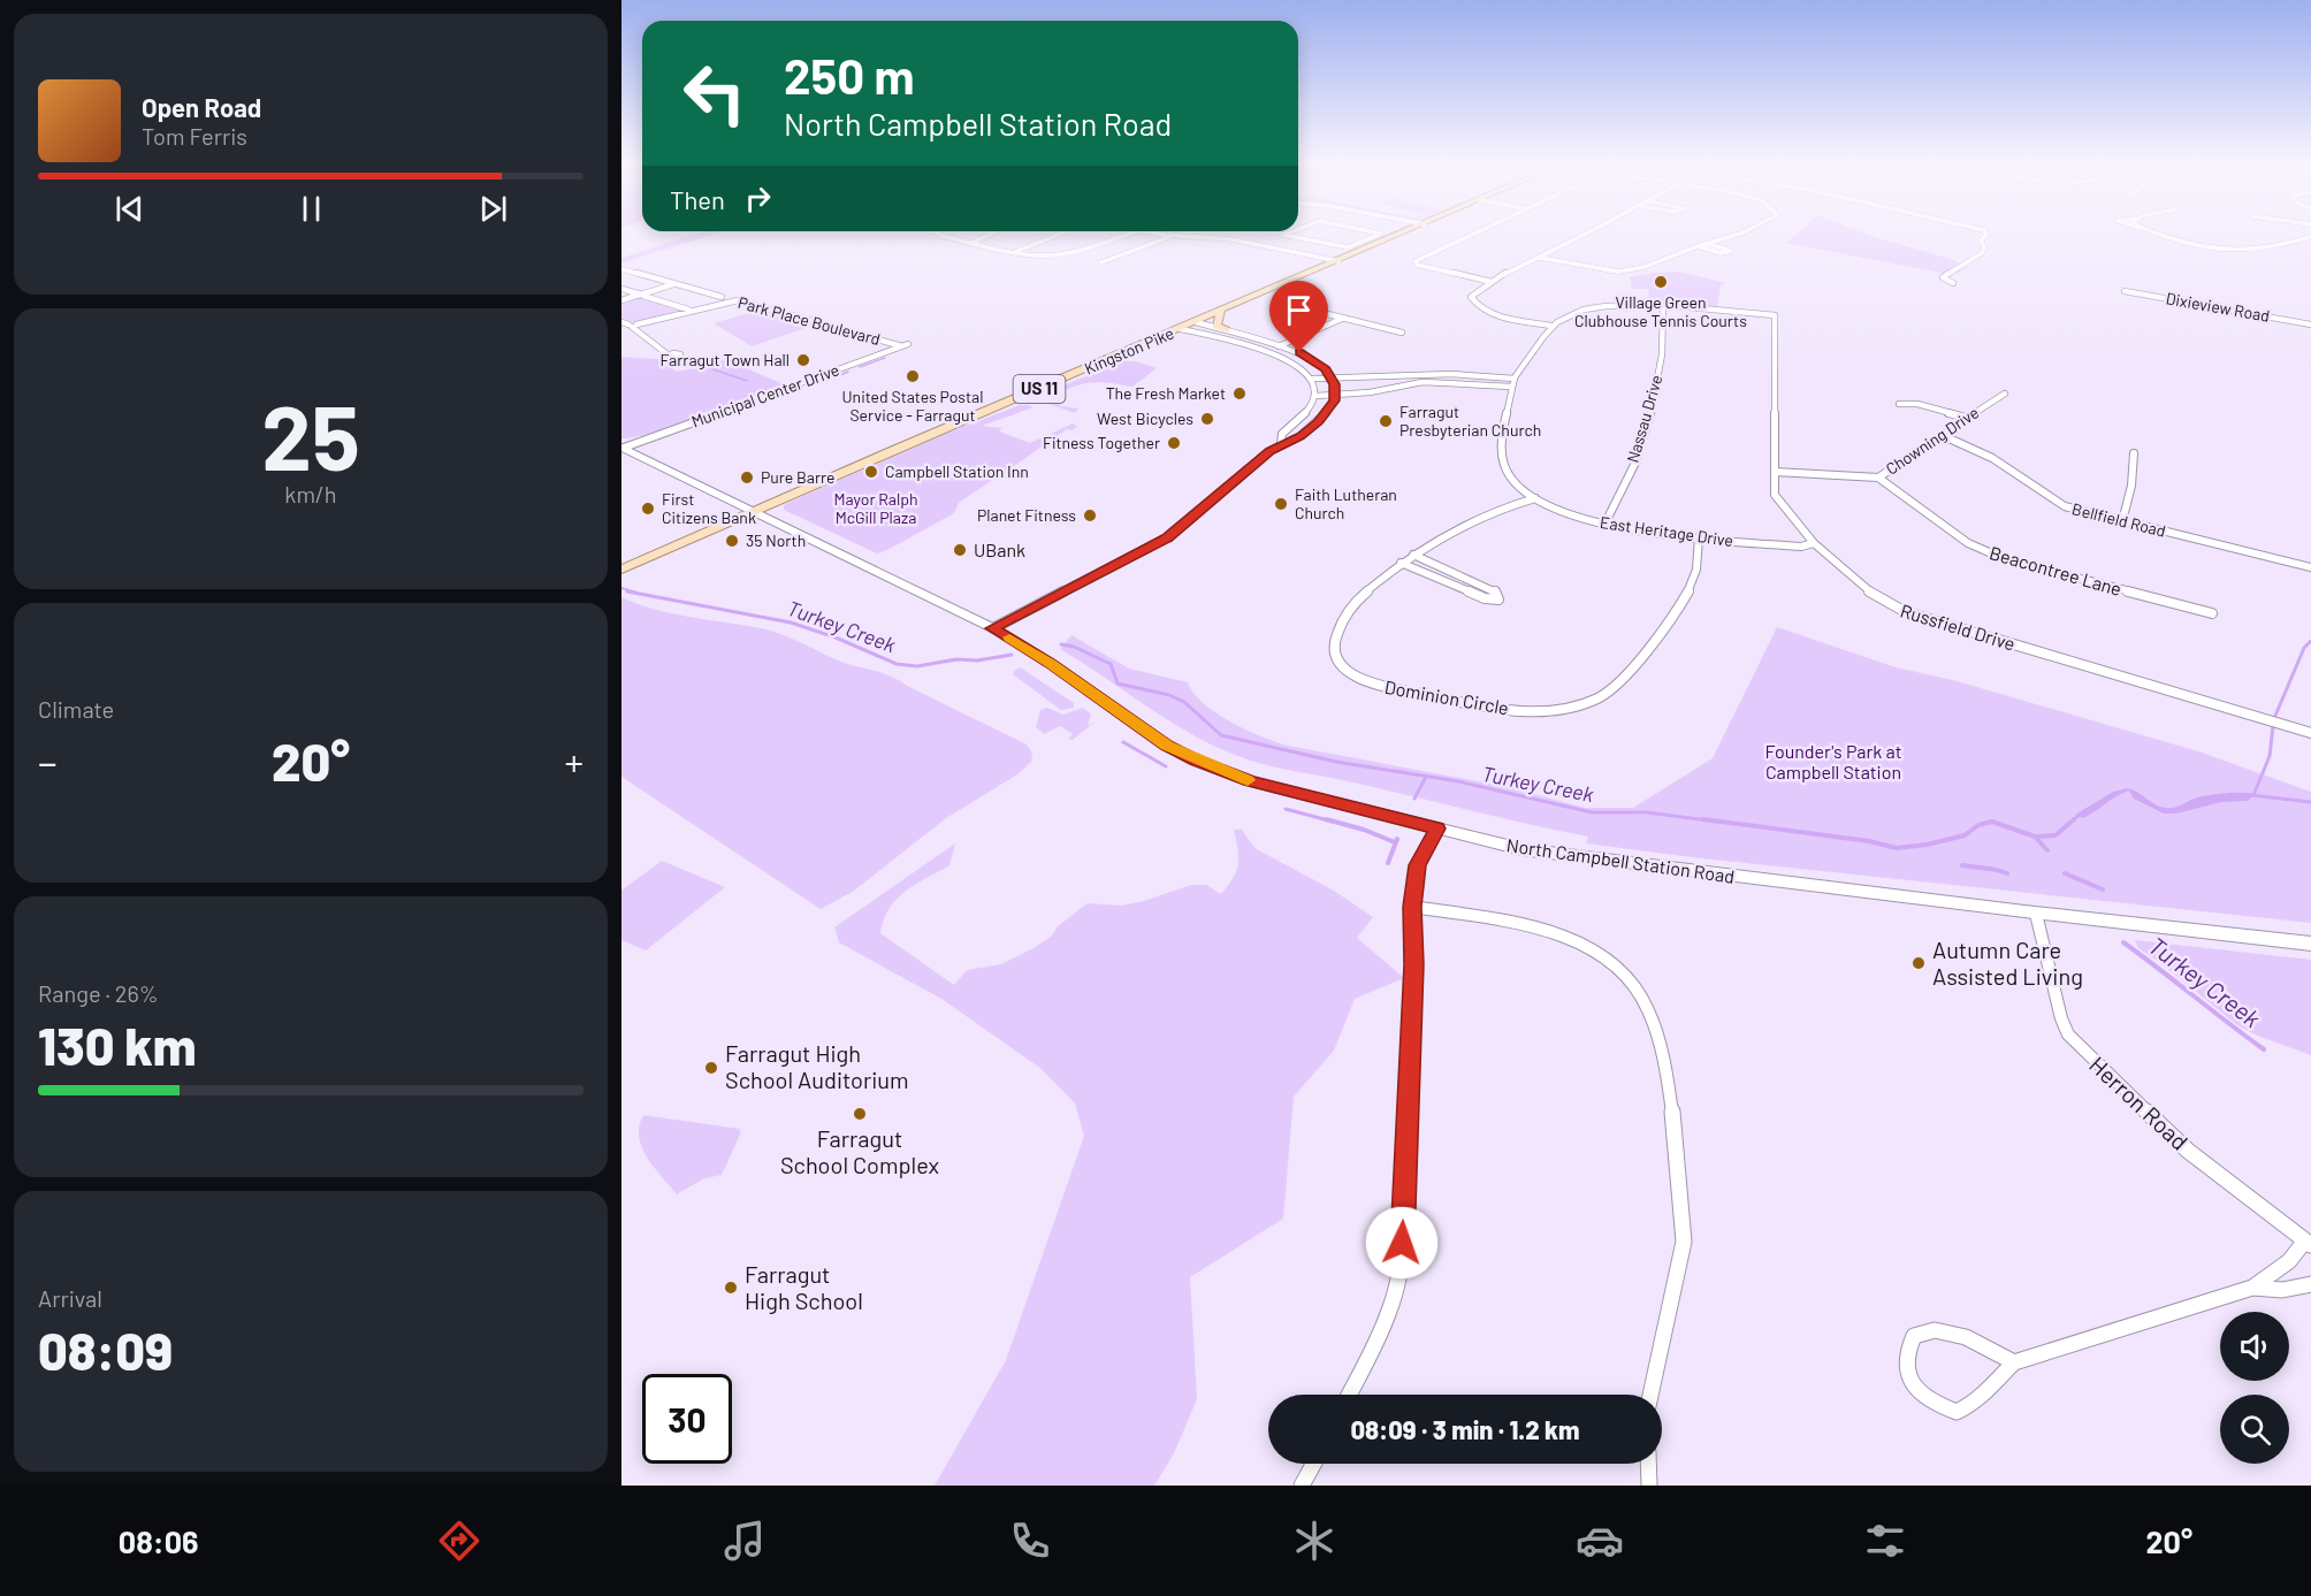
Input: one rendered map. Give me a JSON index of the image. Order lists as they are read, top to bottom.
{
  "streets": {
    "main road": ["Kingston Pike", "US 11", "North Campbell Station Road"],
    "street": [
      "Dixieview Road",
      "Park Place Boulevard",
      "Municipal Center Drive",
      "Nassau Drive",
      "Chowning Drive",
      "Bellfield Road",
      "East Heritage Drive",
      "Beacontree Lane",
      "Russfield Drive",
      "Dominion Circle",
      "Herron Road"
    ]
  },
  "crossings": [
    ["Park Place Boulevard", "Municipal Center Drive"],
    ["Kingston Pike", "North Campbell Station Road"],
    ["Municipal Center Drive", "North Campbell Station Road"],
    ["Nassau Drive", "East Heritage Drive"],
    ["Nassau Drive", "Russfield Drive"],
    ["Chowning Drive", "Bellfield Road"],
    ["Chowning Drive", "Beacontree Lane"],
    ["Chowning Drive", "Russfield Drive"],
    ["East Heritage Drive", "Russfield Drive"],
    ["East Heritage Drive", "Dominion Circle"],
    ["North Campbell Station Road", "Herron Road"]
  ],
  "water": ["Turkey Creek"],
  "parks": ["Mayor Ralph McGill Plaza", "Founder's Park at Campbell Station"],
  "places": [
    "Village Green Clubhouse Tennis Courts",
    "Farragut Town Hall",
    "United States Postal Service - Farragut",
    "The Fresh Market",
    "West Bicycles",
    "Farragut Presbyterian Church",
    "Fitness Together",
    "Campbell Station Inn",
    "Pure Barre",
    "Faith Lutheran Church",
    "First Citizens Bank",
    "Planet Fitness",
    "35 North",
    "UBank",
    "Autumn Care Assisted Living",
    "Farragut High School Auditorium",
    "Farragut School Complex",
    "Farragut High School"
  ],
  "page": {
    "turn": ["250 m", "North Campbell Station Road"],
    "song": ["Open Road", "Tom Ferris"],
    "then": "Then",
    "tile": [
      ["25", "km/h"],
      "Climate",
      ["Range · 26%", "130 km"],
      ["Arrival", "08:09"]
    ],
    "heat": ["−", "20°", "+"],
    "limit": "30",
    "trip": "08:09 · 3 min · 1.2 km",
    "tabs": ["08:06", "20°"]
  }
}
